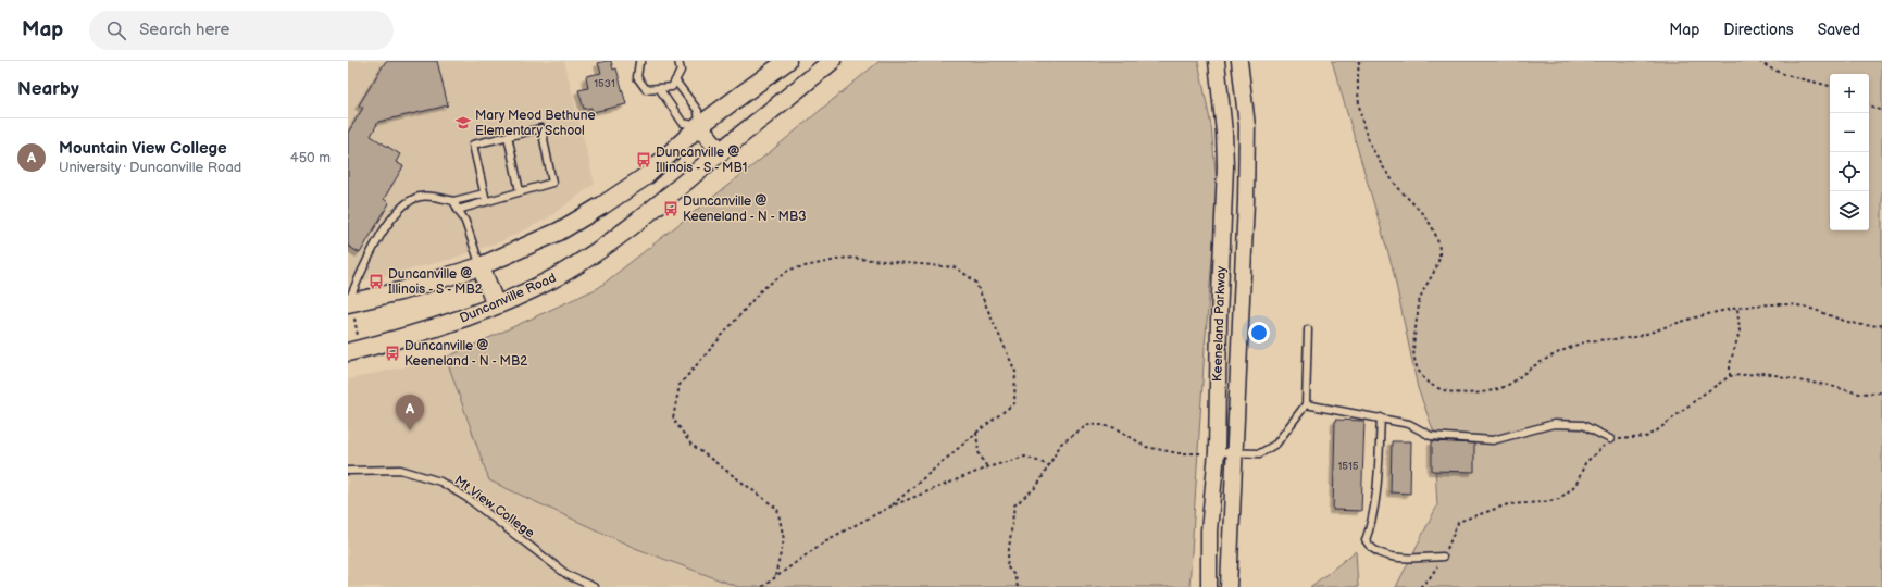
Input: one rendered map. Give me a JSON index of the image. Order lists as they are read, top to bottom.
{
  "streets": {
    "main road": ["Duncanville Road"],
    "street": ["Keeneland Parkway"],
    "lane": ["Mt View College"]
  },
  "places": {
    "school or university": ["Mary Meod Bethune Elementary School"],
    "bus stop": [
      "Duncanville @ Illinois - S - MB1",
      "Duncanville @ Keeneland - N - MB3",
      "Duncanville @ Illinois - S - MB2",
      "Duncanville @ Keeneland - N - MB2"
    ]
  },
  "house_numbers": ["1531", "1515"],
  "page": {
    "header": "Map",
    "search": "Search here",
    "nav": ["Map", "Directions", "Saved"],
    "heading": "Nearby",
    "map_buttons": ["+", "−"],
    "list": [
      {
        "mark": "A",
        "name": "Mountain View College",
        "note": "University · Duncanville Road",
        "value": "450 m"
      }
    ],
    "pins": "A"
  }
}
